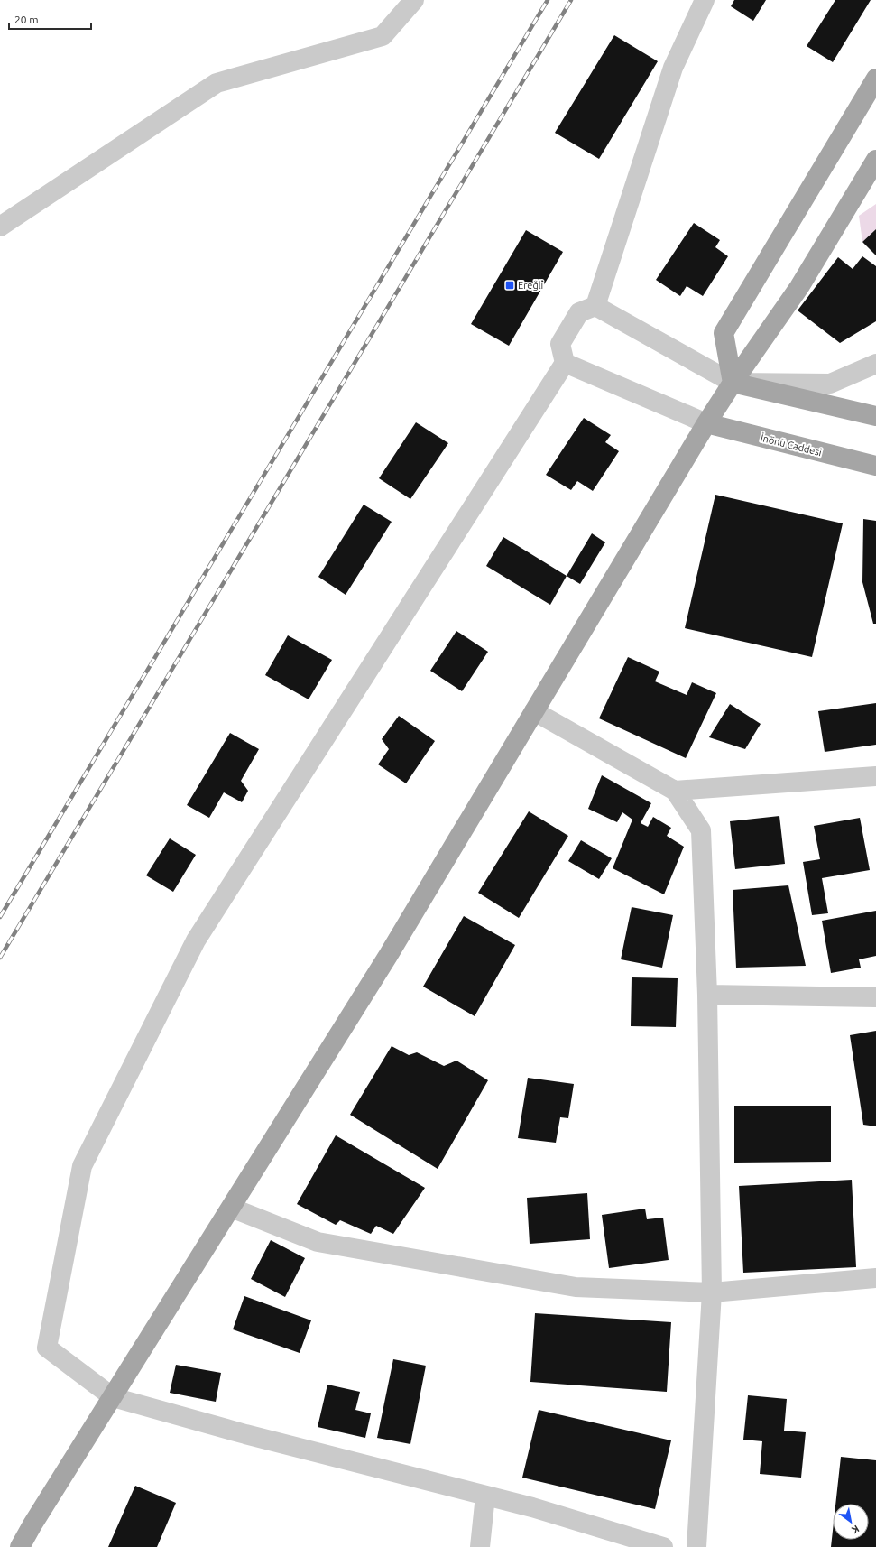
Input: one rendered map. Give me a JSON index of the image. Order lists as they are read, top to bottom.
{
  "streets": {
    "main road": ["İnönü Caddesi"]
  },
  "places": {
    "transit": ["Ereğli"]
  },
  "scale_bar": "20 m",
  "north": "bottom right"
}
